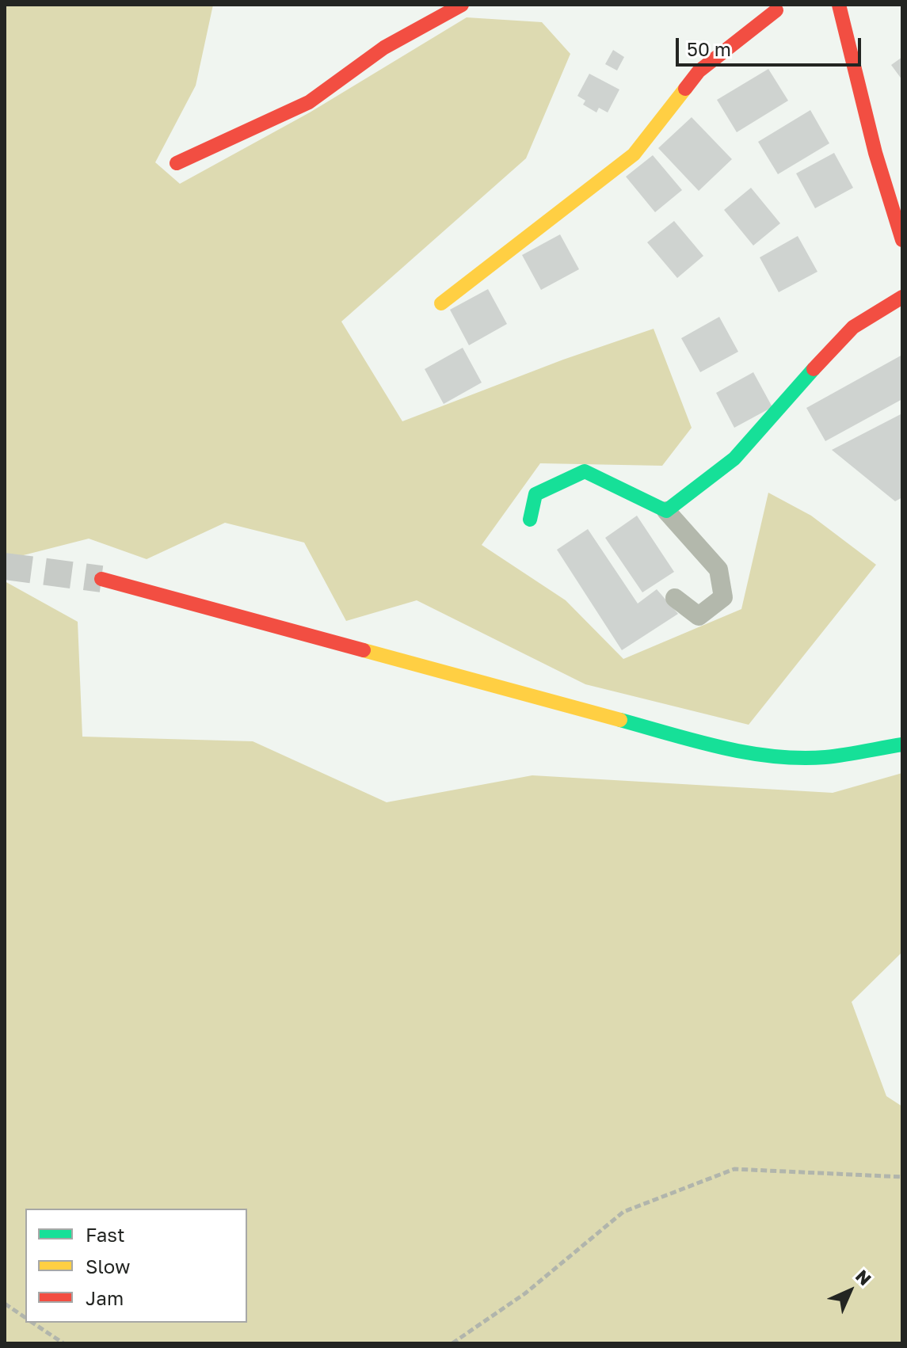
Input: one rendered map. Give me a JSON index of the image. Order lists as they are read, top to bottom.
{
  "legend": ["Fast", "Slow", "Jam"],
  "scale_bar": "50 m",
  "north": "top right"
}
